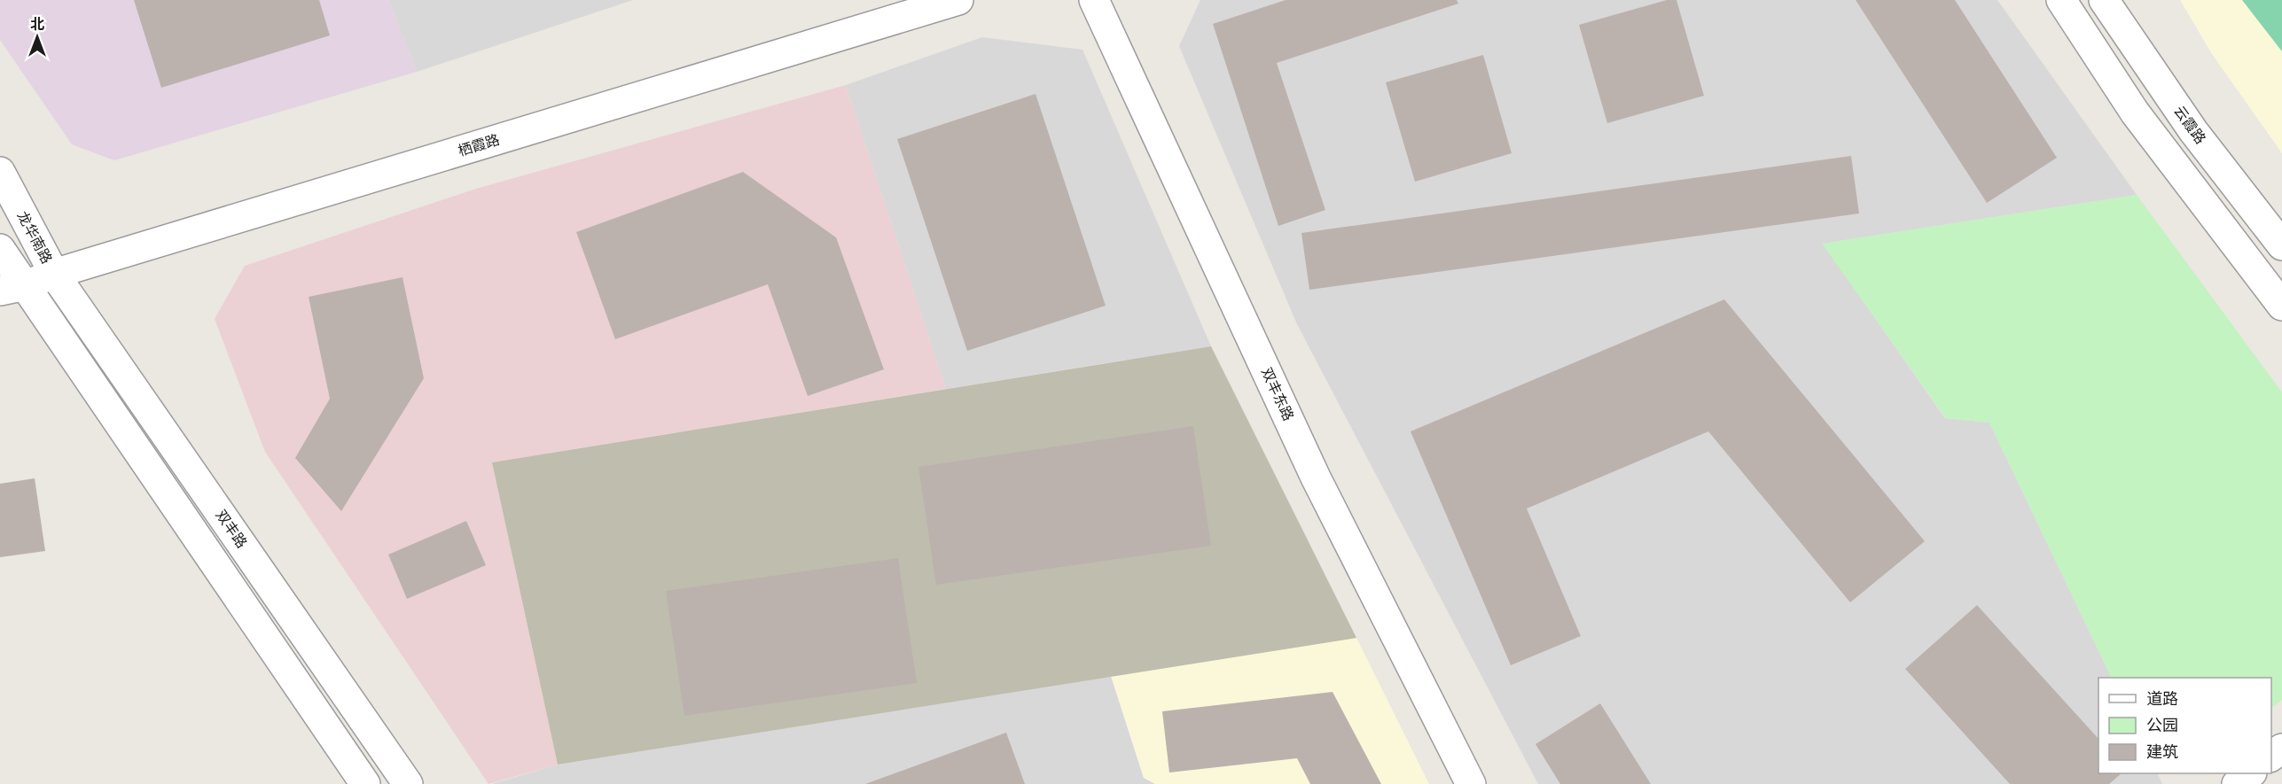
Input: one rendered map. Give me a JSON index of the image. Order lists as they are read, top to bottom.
{
  "streets": {
    "street": [
      "云霞路",
      "栖霞路",
      "龙华南路",
      "双丰东路",
      "双丰路"
    ]
  },
  "crossings": [
    ["栖霞路", "龙华南路"],
    ["栖霞路", "双丰路"],
    ["龙华南路", "双丰路"]
  ],
  "legend": ["道路", "公园", "建筑"],
  "north": "top"
}
